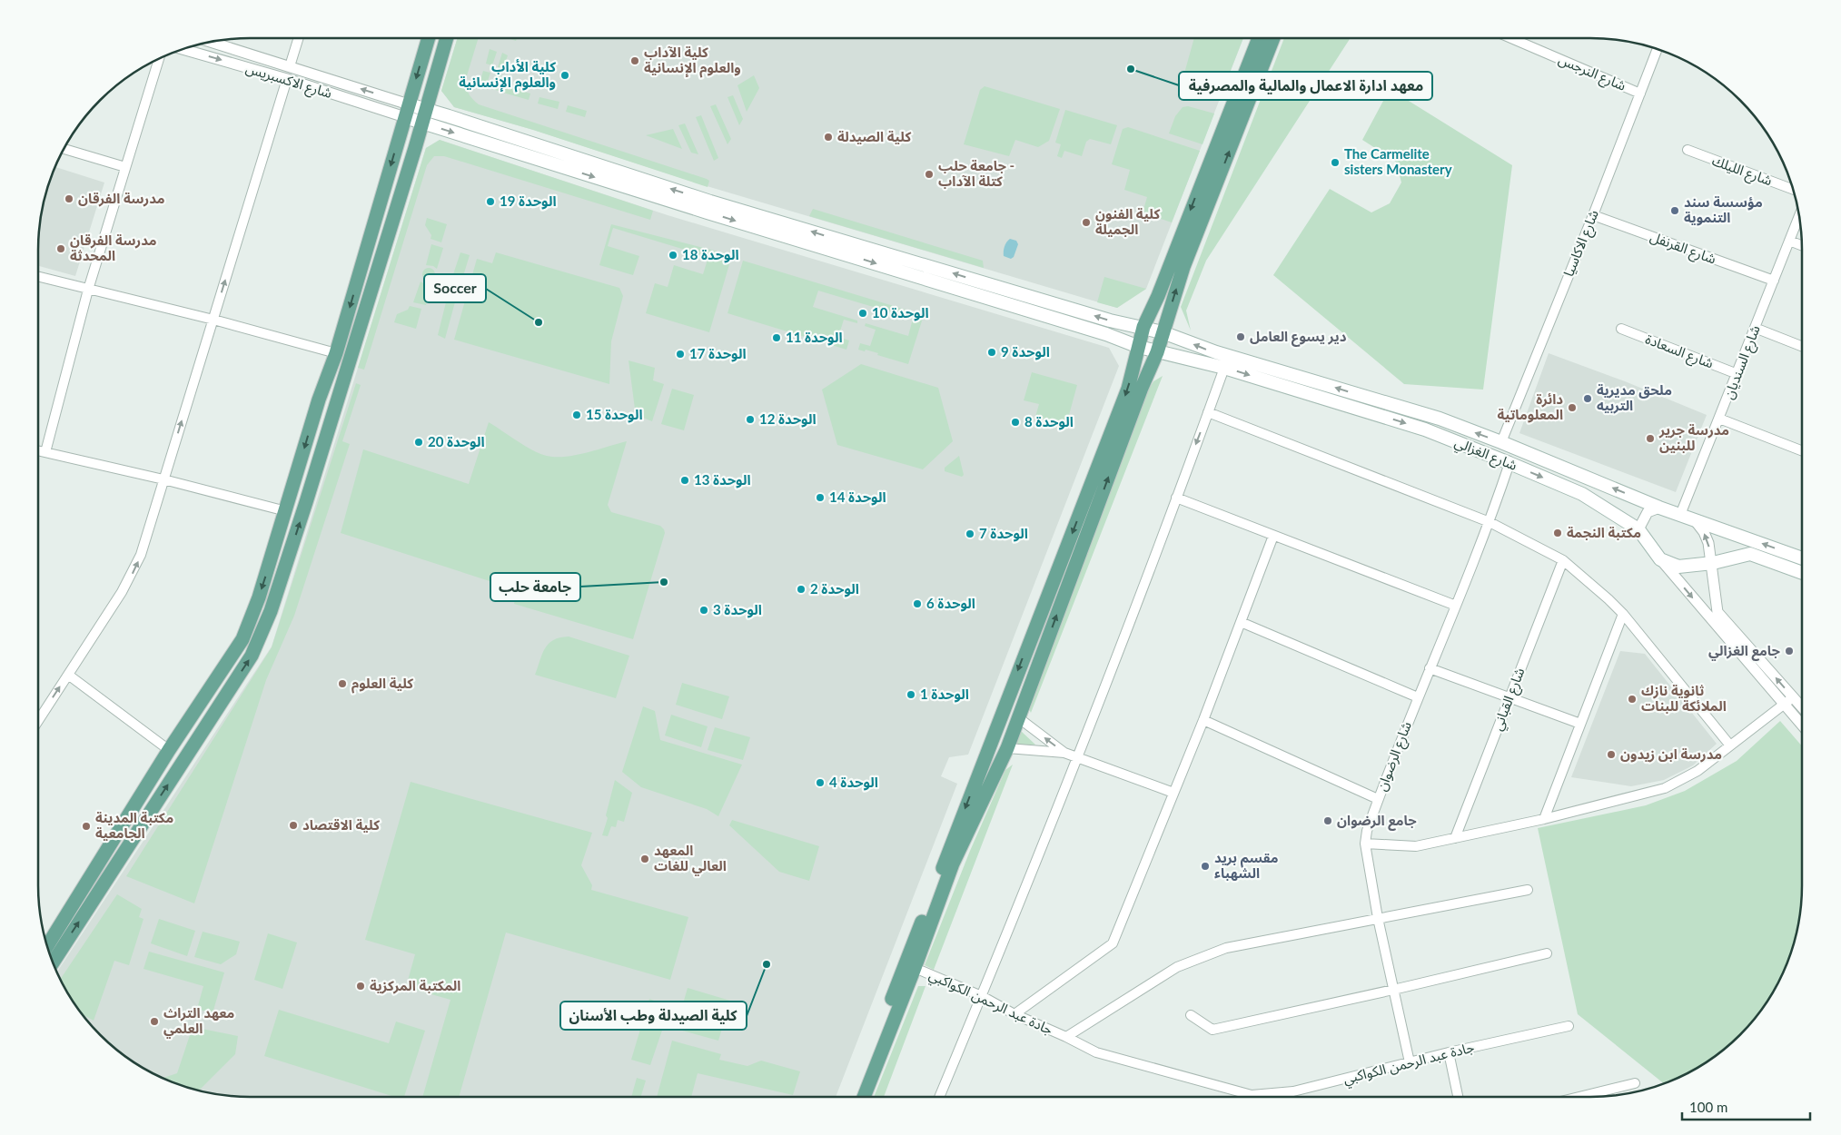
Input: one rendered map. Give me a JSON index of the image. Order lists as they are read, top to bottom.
{
  "streets": {
    "main road": ["شارع الغزالي"],
    "street": [
      "شارع النرجس",
      "شارع الاكسبريس",
      "شارع الليلك",
      "شارع الاكاسيا",
      "شارع القرنفل",
      "شارع السعادة",
      "شارع السنديان",
      "شارع القباني",
      "شارع الرضوان",
      "جادة عبد الرحمن الكواكبي"
    ]
  },
  "crossings": [
    ["شارع النرجس", "شارع الاكاسيا"],
    ["شارع الاكاسيا", "شارع القرنفل"],
    ["شارع الاكاسيا", "شارع الغزالي"],
    ["شارع القرنفل", "شارع السنديان"],
    ["شارع السعادة", "شارع السنديان"],
    ["شارع السنديان", "شارع الغزالي"],
    ["شارع الغزالي", "شارع الرضوان"],
    ["شارع الرضوان", "جادة عبد الرحمن الكواكبي"]
  ],
  "places": [
    "كلية الآداب والعلوم الإنسانية",
    "معهد ادارة الاعمال والمالية والمصرفية",
    "كلية الأداب والعلوم الإنسانية",
    "كلية الصيدلة",
    "The Carmelite sisters Monastery",
    "جامعة حلب - كتلة الآداب",
    "مدرسة الفرقان",
    "الوحدة 19",
    "مؤسسة سند التنموية",
    "كلية الفنون الجميلة",
    "مدرسة الفرقان المحدثة",
    "الوحدة 18",
    "الوحدة 10",
    "Soccer",
    "دير يسوع العامل",
    "الوحدة 11",
    "الوحدة 9",
    "الوحدة 17",
    "ملحق مديرية التربيه",
    "دائرة المعلوماتية",
    "الوحدة 15",
    "الوحدة 12",
    "الوحدة 8",
    "مدرسة جرير للبنين",
    "الوحدة 20",
    "الوحدة 13",
    "الوحدة 14",
    "مكتبة النجمة",
    "الوحدة 7",
    "جامعة حلب",
    "الوحدة 2",
    "الوحدة 6",
    "الوحدة 3",
    "جامع الغزالي",
    "كلية العلوم",
    "الوحدة 1",
    "ثانوية نازك الملائكة للبنات",
    "مدرسة ابن زيدون",
    "الوحدة 4",
    "جامع الرضوان",
    "كلية الاقتصاد",
    "مكتبة المدينة الجامعية",
    "المعهد العالي للغات",
    "مقسم بريد الشهباء",
    "كلية الصيدلة وطب الأسنان",
    "المكتبة المركزية",
    "معهد التراث العلمي"
  ],
  "scale_bar": "100 m"
}
